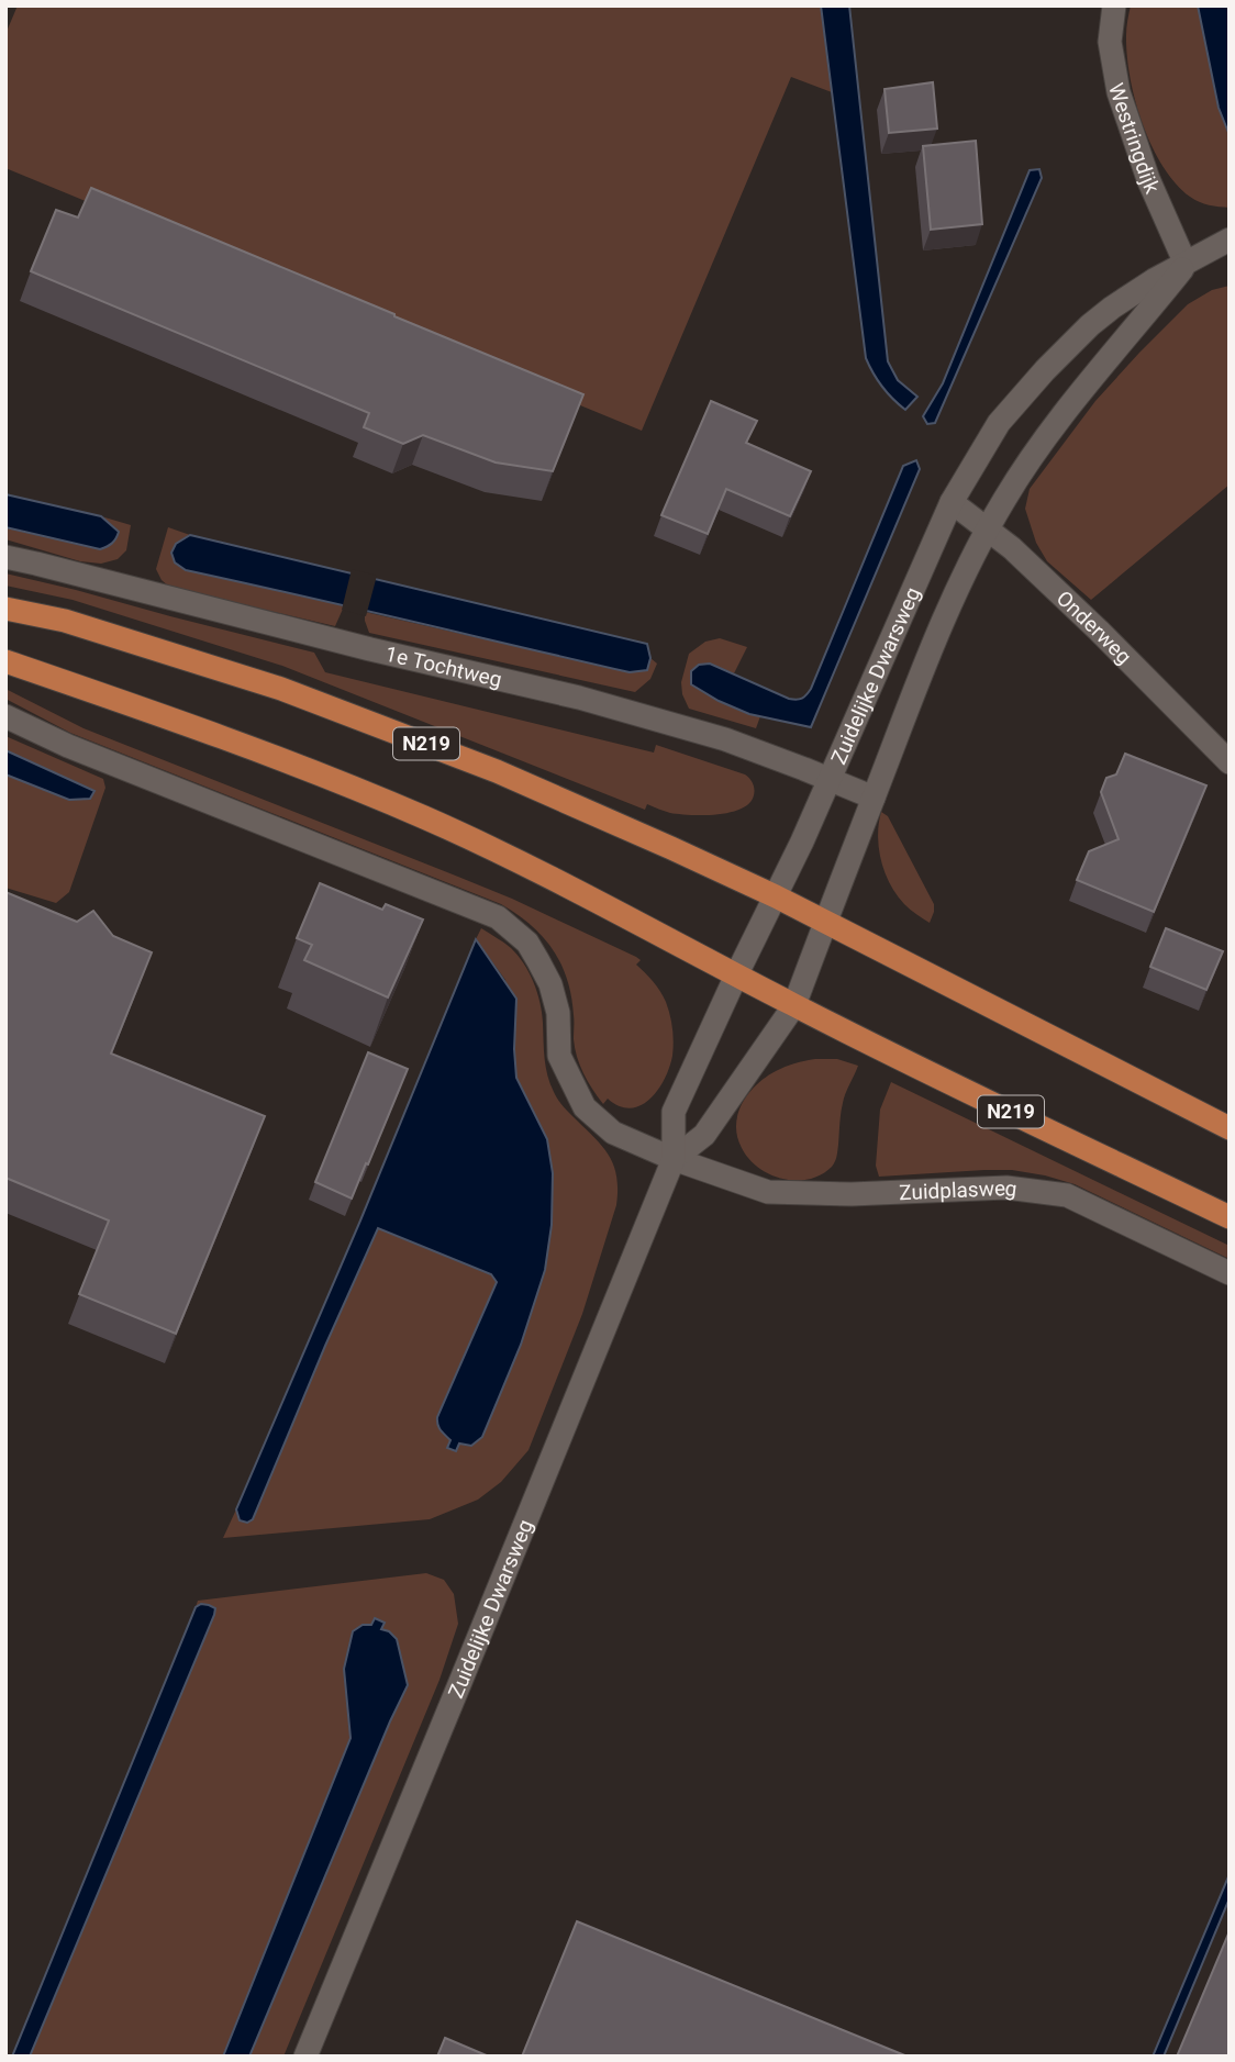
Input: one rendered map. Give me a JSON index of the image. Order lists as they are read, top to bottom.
{
  "streets": {
    "main road": ["N219"],
    "street": [
      "Westringdijk",
      "Onderweg",
      "1e Tochtweg",
      "Zuidelijke Dwarsweg",
      "Zuidplasweg"
    ]
  },
  "crossings": [
    ["Westringdijk", "Zuidelijke Dwarsweg"],
    ["Onderweg", "Zuidelijke Dwarsweg"],
    ["1e Tochtweg", "Zuidelijke Dwarsweg"],
    ["Zuidelijke Dwarsweg", "N219"],
    ["Zuidelijke Dwarsweg", "Zuidplasweg"]
  ]
}
